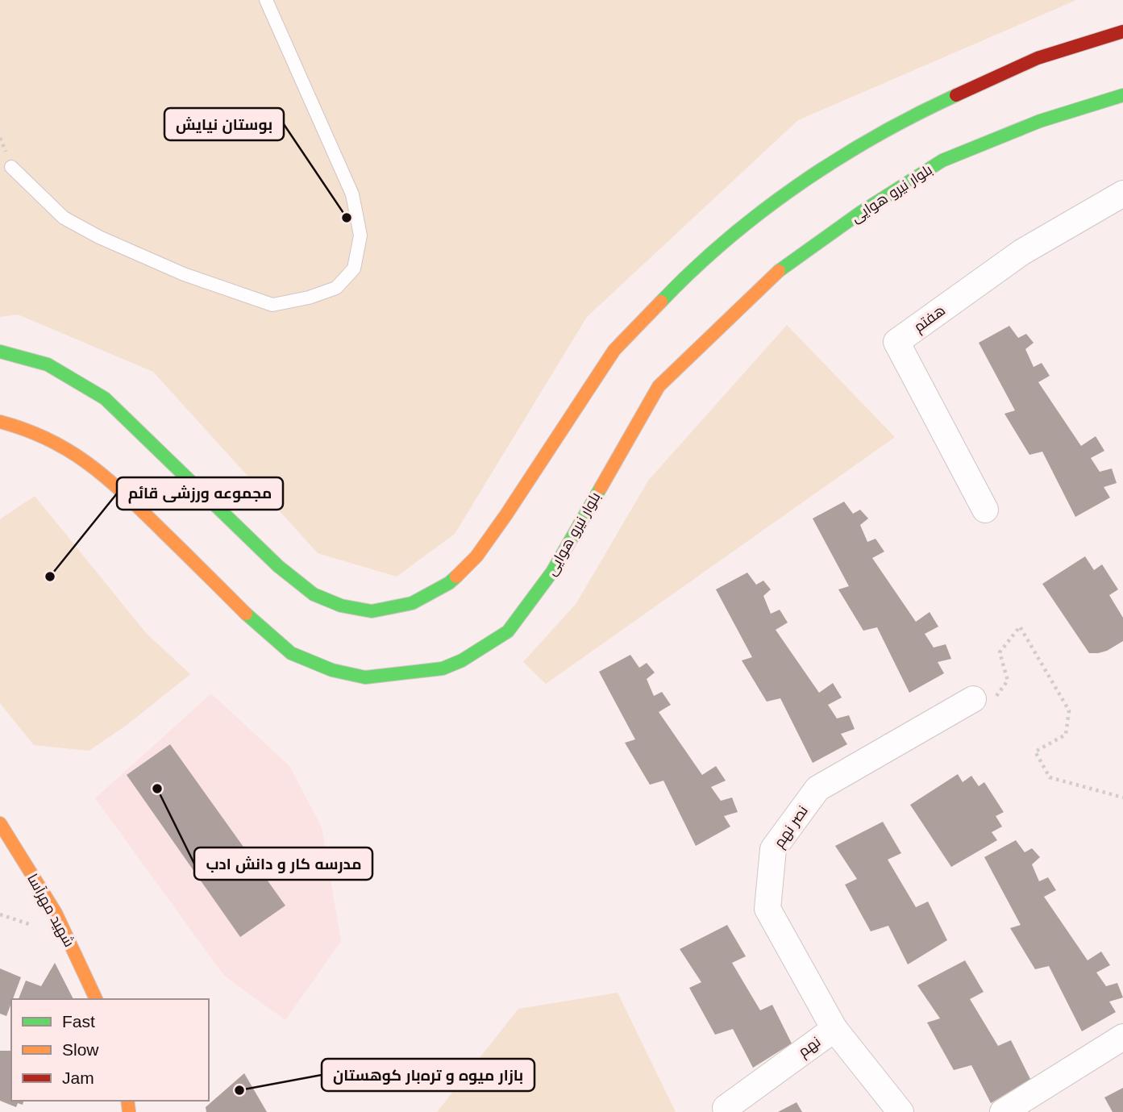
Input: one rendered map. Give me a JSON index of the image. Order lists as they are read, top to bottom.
{
  "streets": {
    "main road": ["بلوار نیرو هوایی", "شهید مهرآسا"],
    "street": ["هفتم", "نصر نهم", "نهم"]
  },
  "crossings": [
    ["نصر نهم", "نهم"]
  ],
  "places": [
    "بوستان نیایش",
    "مجموعه ورزشی قائم",
    "مدرسه کار و دانش ادب",
    "بازار میوه و تره‌بار کوهستان"
  ],
  "legend": ["Fast", "Slow", "Jam"]
}
